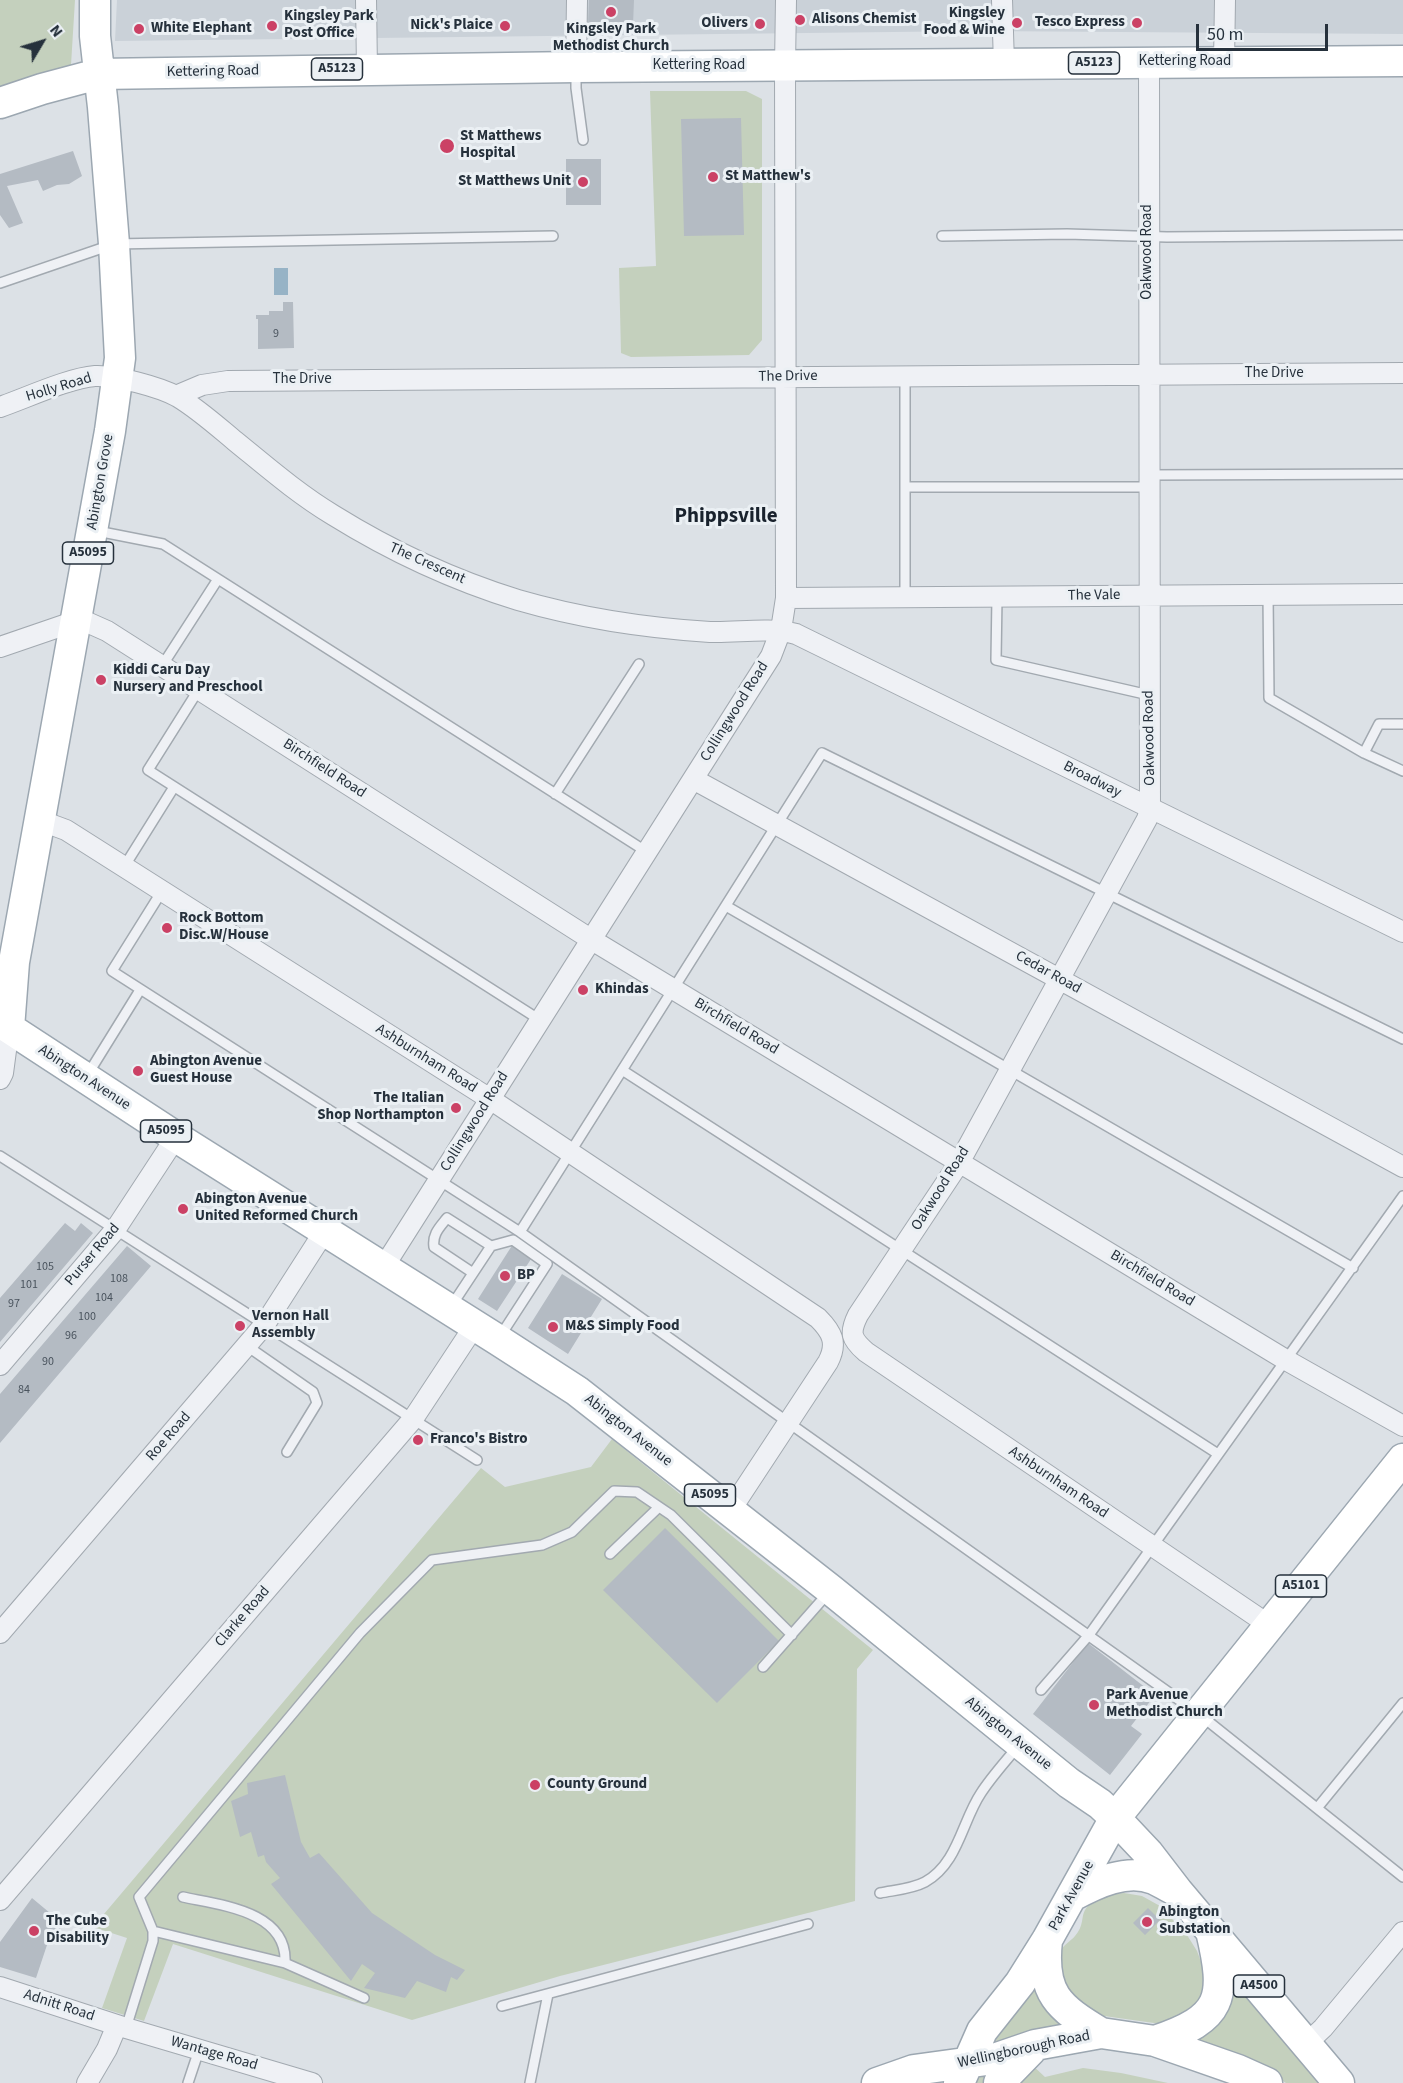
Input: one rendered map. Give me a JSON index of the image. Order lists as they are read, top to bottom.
{
  "streets": {
    "main road": [
      "Kettering Road",
      "A5123",
      "Abington Grove",
      "A5095",
      "Abington Avenue",
      "A5101",
      "Park Avenue",
      "A4500",
      "Wellingborough Road"
    ],
    "street": [
      "Oakwood Road",
      "The Drive",
      "Holly Road",
      "The Crescent",
      "The Vale",
      "Collingwood Road",
      "Birchfield Road",
      "Broadway",
      "Cedar Road",
      "Ashburnham Road",
      "Purser Road",
      "Roe Road",
      "Clarke Road",
      "Adnitt Road",
      "Wantage Road"
    ]
  },
  "crossings": [
    ["Kettering Road", "Oakwood Road"],
    ["Kettering Road", "Abington Grove"],
    ["Kettering Road", "A5095"],
    ["Kettering Road", "Collingwood Road"],
    ["Oakwood Road", "The Drive"],
    ["Oakwood Road", "The Vale"],
    ["Oakwood Road", "Birchfield Road"],
    ["Oakwood Road", "Broadway"],
    ["Oakwood Road", "Cedar Road"],
    ["Oakwood Road", "Ashburnham Road"],
    ["The Drive", "The Crescent"],
    ["The Drive", "Collingwood Road"],
    ["Holly Road", "Abington Grove"],
    ["Holly Road", "The Crescent"],
    ["Abington Grove", "A5095"],
    ["Abington Grove", "The Crescent"],
    ["Abington Grove", "Birchfield Road"],
    ["Abington Grove", "Ashburnham Road"],
    ["Abington Grove", "Abington Avenue"],
    ["A5095", "Abington Avenue"],
    ["A5095", "A5101"],
    ["A5095", "Park Avenue"],
    ["The Crescent", "Collingwood Road"],
    ["The Crescent", "Broadway"],
    ["The Vale", "Collingwood Road"],
    ["Collingwood Road", "Birchfield Road"],
    ["Collingwood Road", "Broadway"],
    ["Collingwood Road", "Cedar Road"],
    ["Collingwood Road", "Ashburnham Road"],
    ["Collingwood Road", "Abington Avenue"],
    ["Ashburnham Road", "A5101"],
    ["Abington Avenue", "Purser Road"],
    ["Abington Avenue", "Roe Road"],
    ["Abington Avenue", "A5101"],
    ["Abington Avenue", "Clarke Road"],
    ["Abington Avenue", "Park Avenue"],
    ["Abington Avenue", "A4500"],
    ["Abington Avenue", "Wellingborough Road"],
    ["A5101", "Park Avenue"],
    ["Park Avenue", "A4500"],
    ["Park Avenue", "Wellingborough Road"],
    ["A4500", "Wellingborough Road"],
    ["Adnitt Road", "Wantage Road"]
  ],
  "districts": ["Phippsville"],
  "places": [
    "Kingsley Park Methodist Church",
    "Alisons Chemist",
    "Kingsley Food & Wine",
    "Tesco Express",
    "Olivers",
    "Kingsley Park Post Office",
    "Nick's Plaice",
    "White Elephant",
    "St Matthews Hospital",
    "St Matthew's",
    "St Matthews Unit",
    "Kiddi Caru Day Nursery and Preschool",
    "Rock Bottom Disc.W/House",
    "Khindas",
    "Abington Avenue Guest House",
    "The Italian Shop Northampton",
    "Abington Avenue United Reformed Church",
    "BP",
    "Vernon Hall Assembly",
    "M&S Simply Food",
    "Franco's Bistro",
    "Park Avenue Methodist Church",
    "County Ground",
    "Abington Substation",
    "The Cube Disability"
  ],
  "house_numbers": [
    "9",
    "105",
    "108",
    "101",
    "104",
    "97",
    "100",
    "96",
    "90",
    "84"
  ],
  "scale_bar": "50 m",
  "north": "top right"
}
